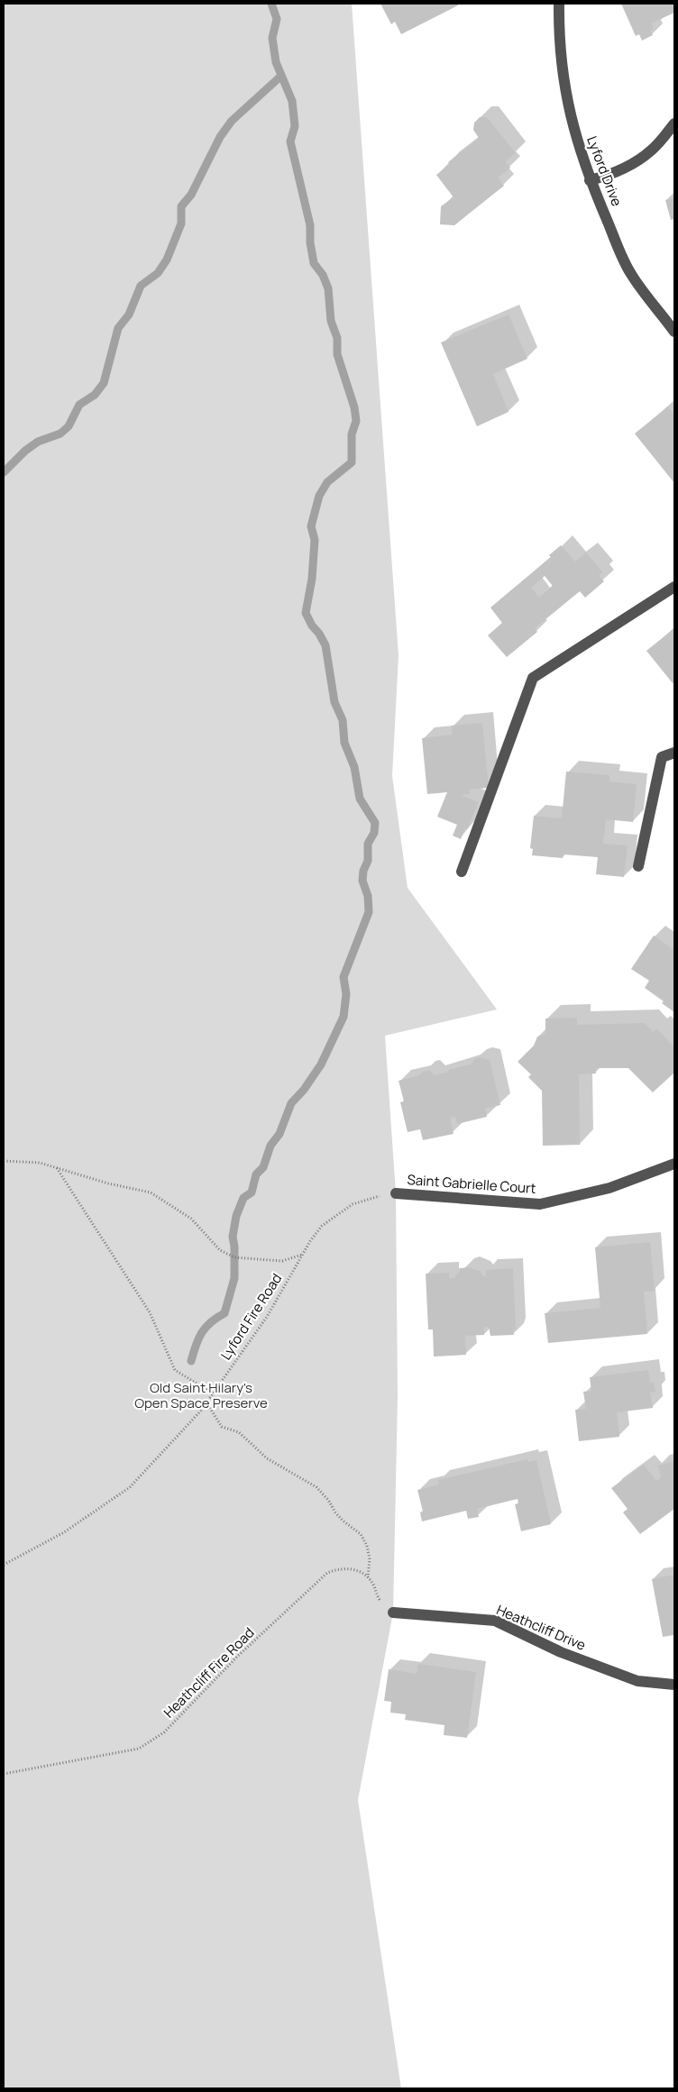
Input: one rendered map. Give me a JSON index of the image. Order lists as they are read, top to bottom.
{
  "streets": {
    "street": ["Lyford Drive", "Saint Gabrielle Court", "Heathcliff Drive"],
    "path": ["Lyford Fire Road", "Heathcliff Fire Road"]
  },
  "crossings": [
    ["Saint Gabrielle Court", "Lyford Fire Road"]
  ],
  "parks": ["Old Saint Hilary's Open Space Preserve"]
}
